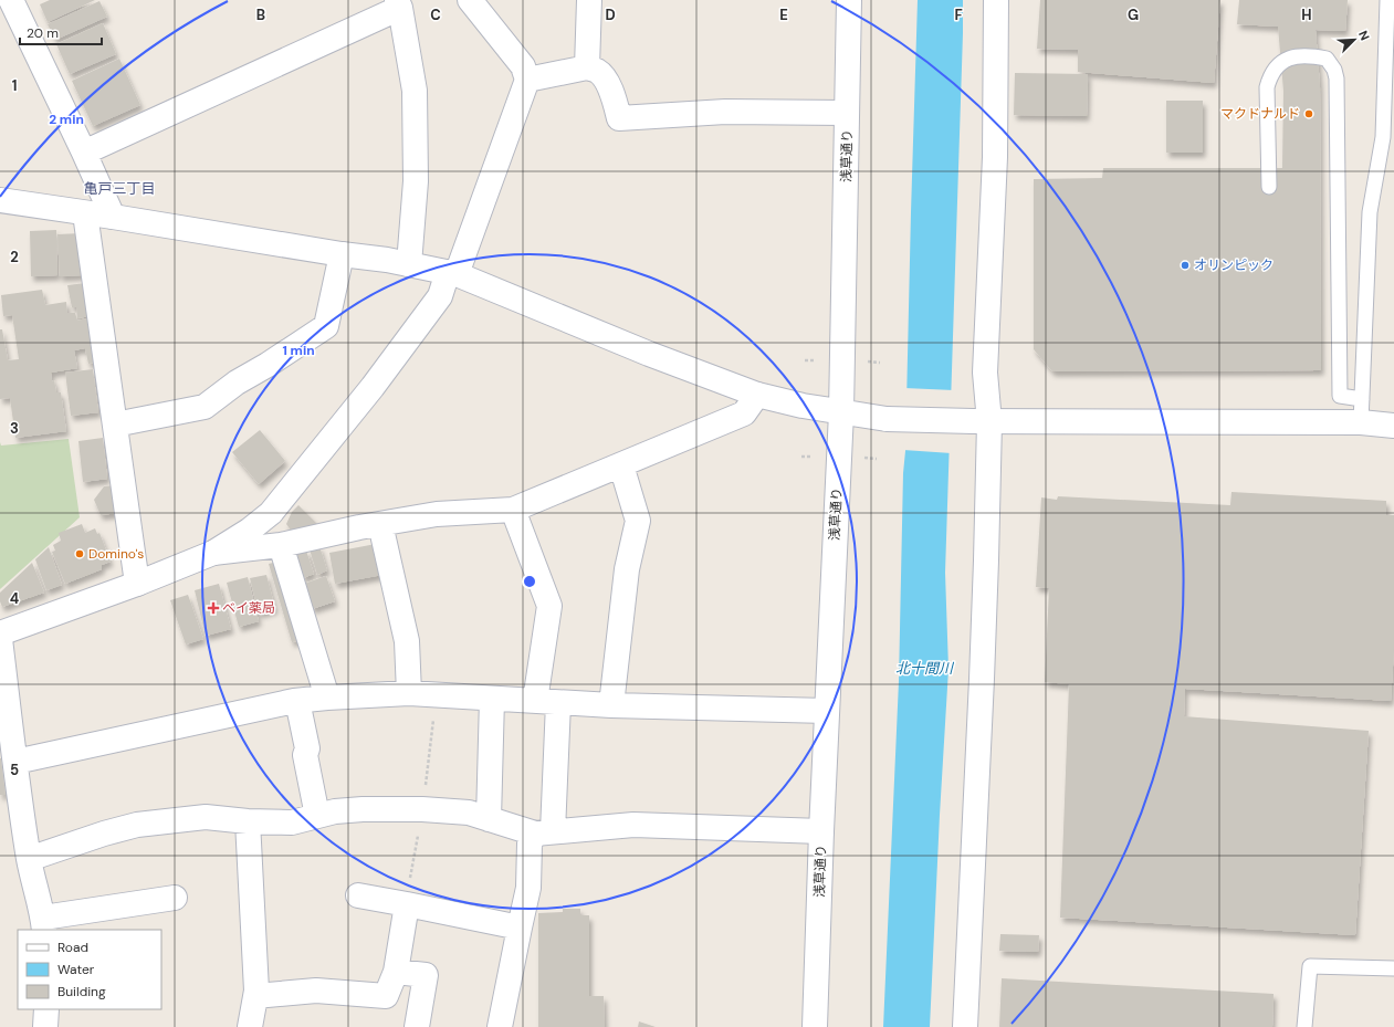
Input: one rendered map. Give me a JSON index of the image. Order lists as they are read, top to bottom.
{
  "streets": {
    "street": ["浅草通り"]
  },
  "districts": ["亀戸三丁目"],
  "water": ["北十間川"],
  "places": {
    "other": ["マクドナルド", "オリンピック", "Domino's"],
    "health": ["ベイ薬局"]
  },
  "legend": ["Road", "Water", "Building"],
  "scale_bar": "20 m",
  "north": "top right",
  "grid": {
    "columns": [
      "B",
      "C",
      "D",
      "E",
      "F",
      "G",
      "H"
    ],
    "rows": [
      "1",
      "2",
      "3",
      "4",
      "5"
    ]
  },
  "rings": ["2 min", "1 min"]
}
